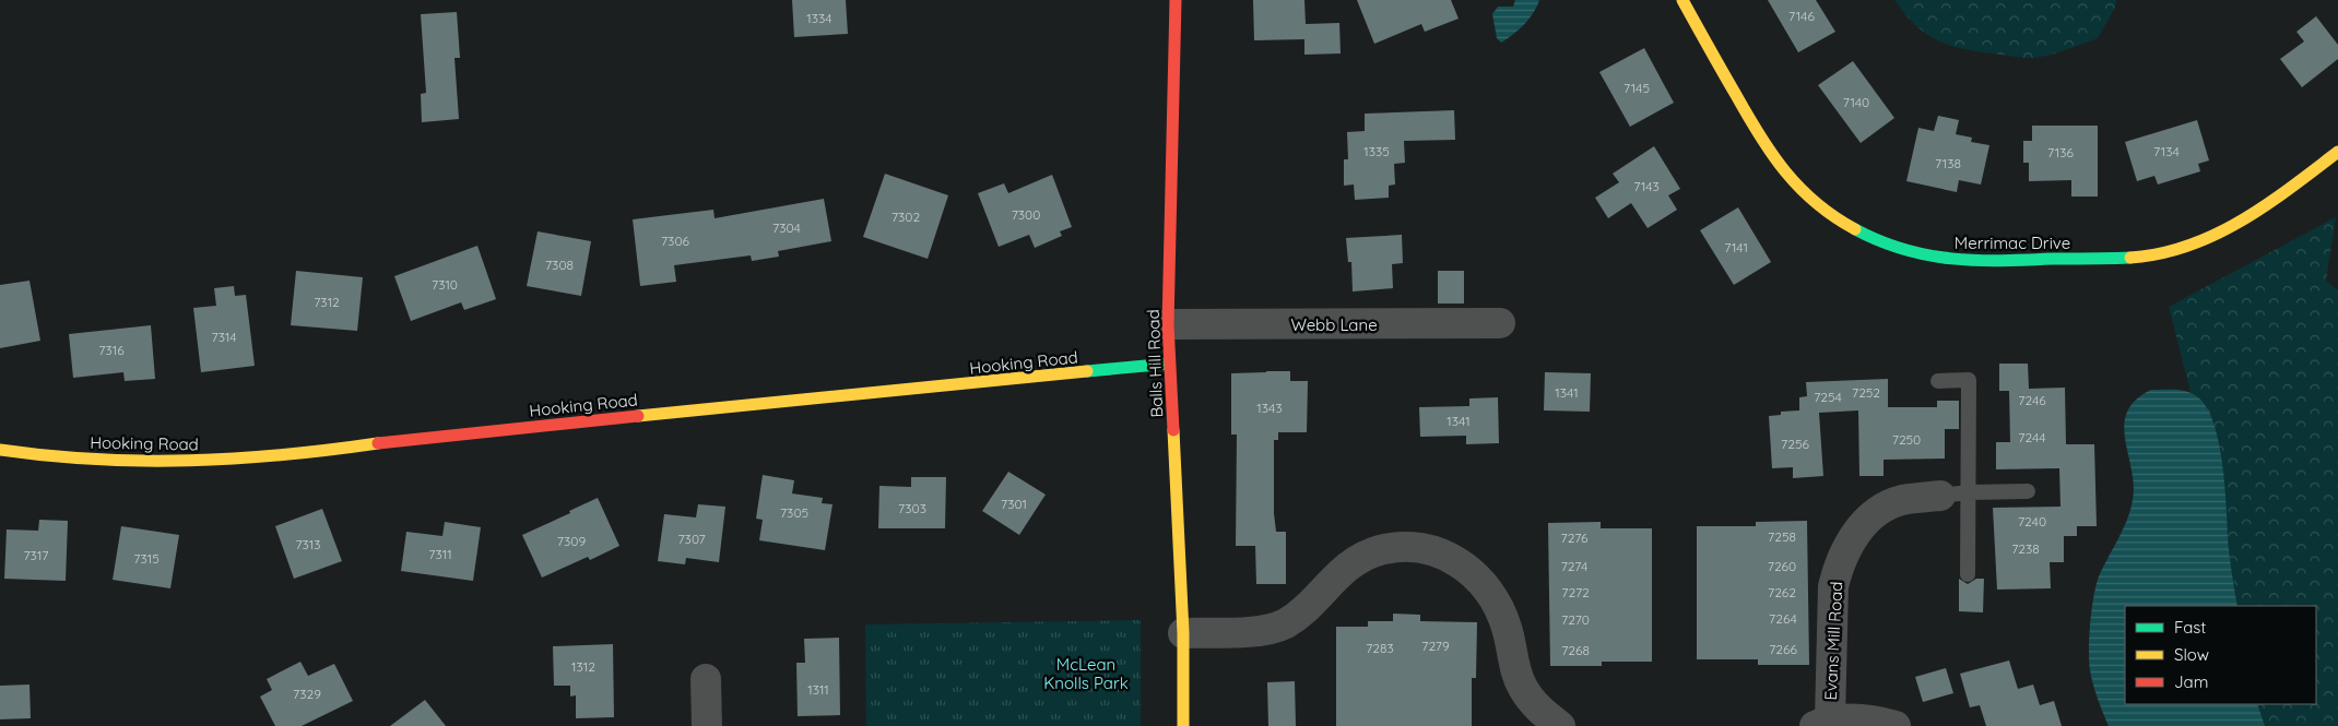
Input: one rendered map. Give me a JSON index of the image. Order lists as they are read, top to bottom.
{
  "streets": {
    "street": [
      "Merrimac Drive",
      "Webb Lane",
      "Hooking Road",
      "Balls Hill Road",
      "Evans Mill Road"
    ]
  },
  "crossings": [
    ["Webb Lane", "Balls Hill Road"],
    ["Hooking Road", "Balls Hill Road"]
  ],
  "parks": ["McLean Knolls Park"],
  "house_numbers": [
    "7146",
    "1334",
    "7145",
    "7140",
    "1335",
    "7134",
    "7136",
    "7138",
    "7143",
    "7300",
    "7302",
    "7304",
    "7306",
    "7141",
    "7308",
    "7310",
    "7312",
    "7314",
    "7316",
    "1341",
    "7252",
    "7254",
    "7246",
    "1343",
    "1341",
    "7244",
    "7250",
    "7256",
    "7301",
    "7303",
    "7305",
    "7240",
    "7258",
    "7276",
    "7307",
    "7309",
    "7313",
    "7238",
    "7311",
    "7317",
    "7315",
    "7274",
    "7260",
    "7272",
    "7262",
    "7264",
    "7270",
    "7279",
    "7283",
    "7266",
    "7268",
    "1312",
    "1311",
    "7329"
  ],
  "legend": ["Fast", "Slow", "Jam"]
}
